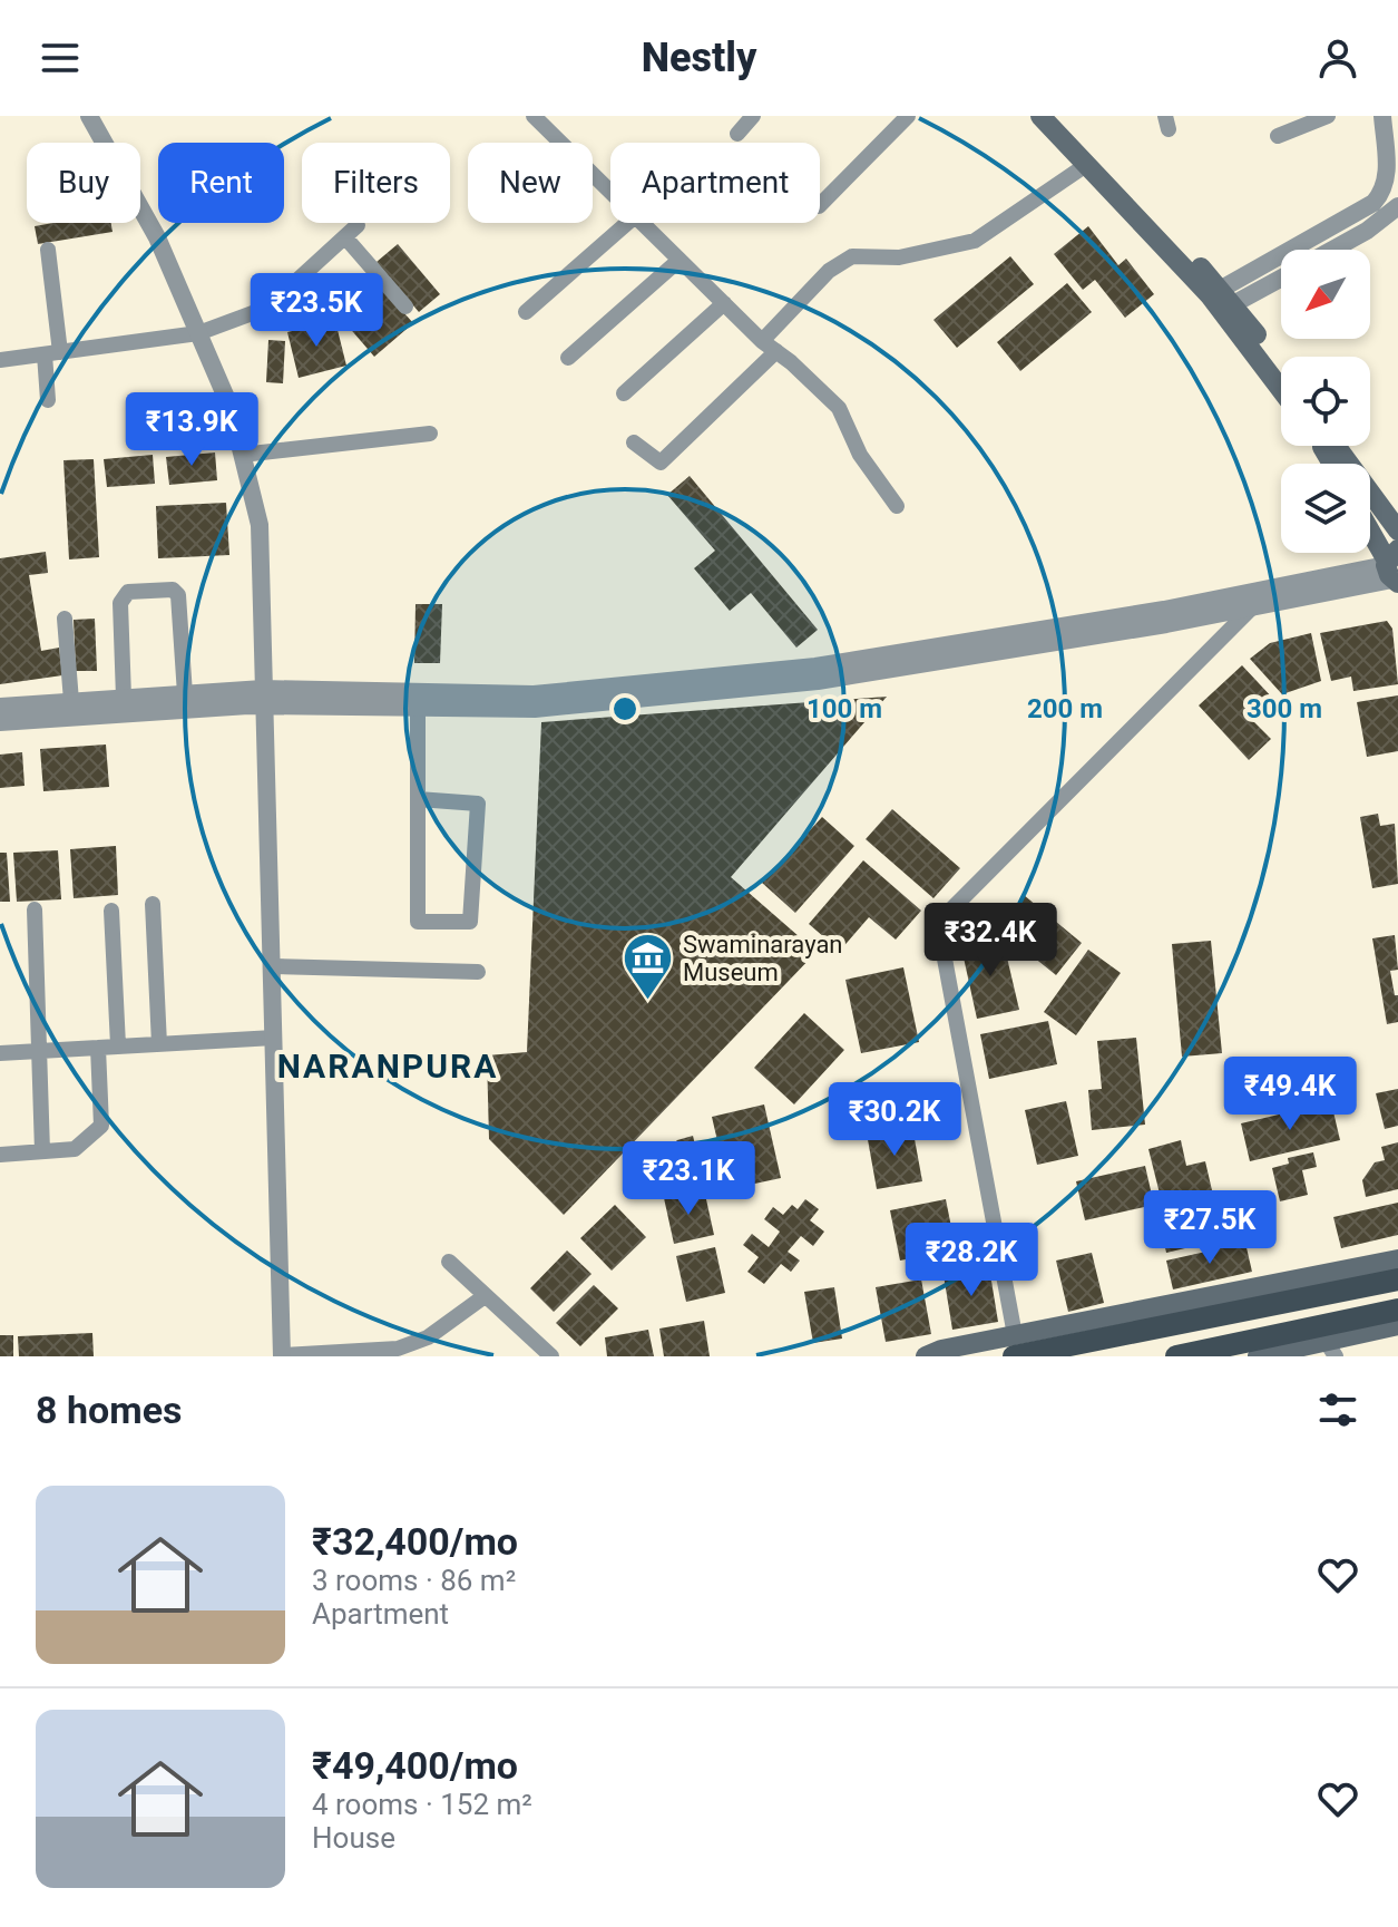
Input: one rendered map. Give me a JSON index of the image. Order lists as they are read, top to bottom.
{
  "districts": ["NARANPURA"],
  "places": {
    "museum": ["Swaminarayan Museum"]
  },
  "north": "bottom left",
  "page": {
    "header": "Nestly",
    "chip": [
      "Buy",
      "Rent",
      "Filters",
      "New",
      "Apartment"
    ],
    "price": [
      "₹23.5K",
      "₹13.9K",
      "₹32.4K",
      "₹49.4K",
      "₹30.2K",
      "₹23.1K",
      "₹27.5K",
      "₹28.2K"
    ],
    "heading": "8 homes",
    "list": [
      {
        "name": "₹32,400/mo",
        "note": "3 rooms · 86 m² · Apartment"
      },
      {
        "name": "₹49,400/mo",
        "note": "4 rooms · 152 m² · House"
      }
    ]
  },
  "rings": ["100 m", "200 m", "300 m"]
}
